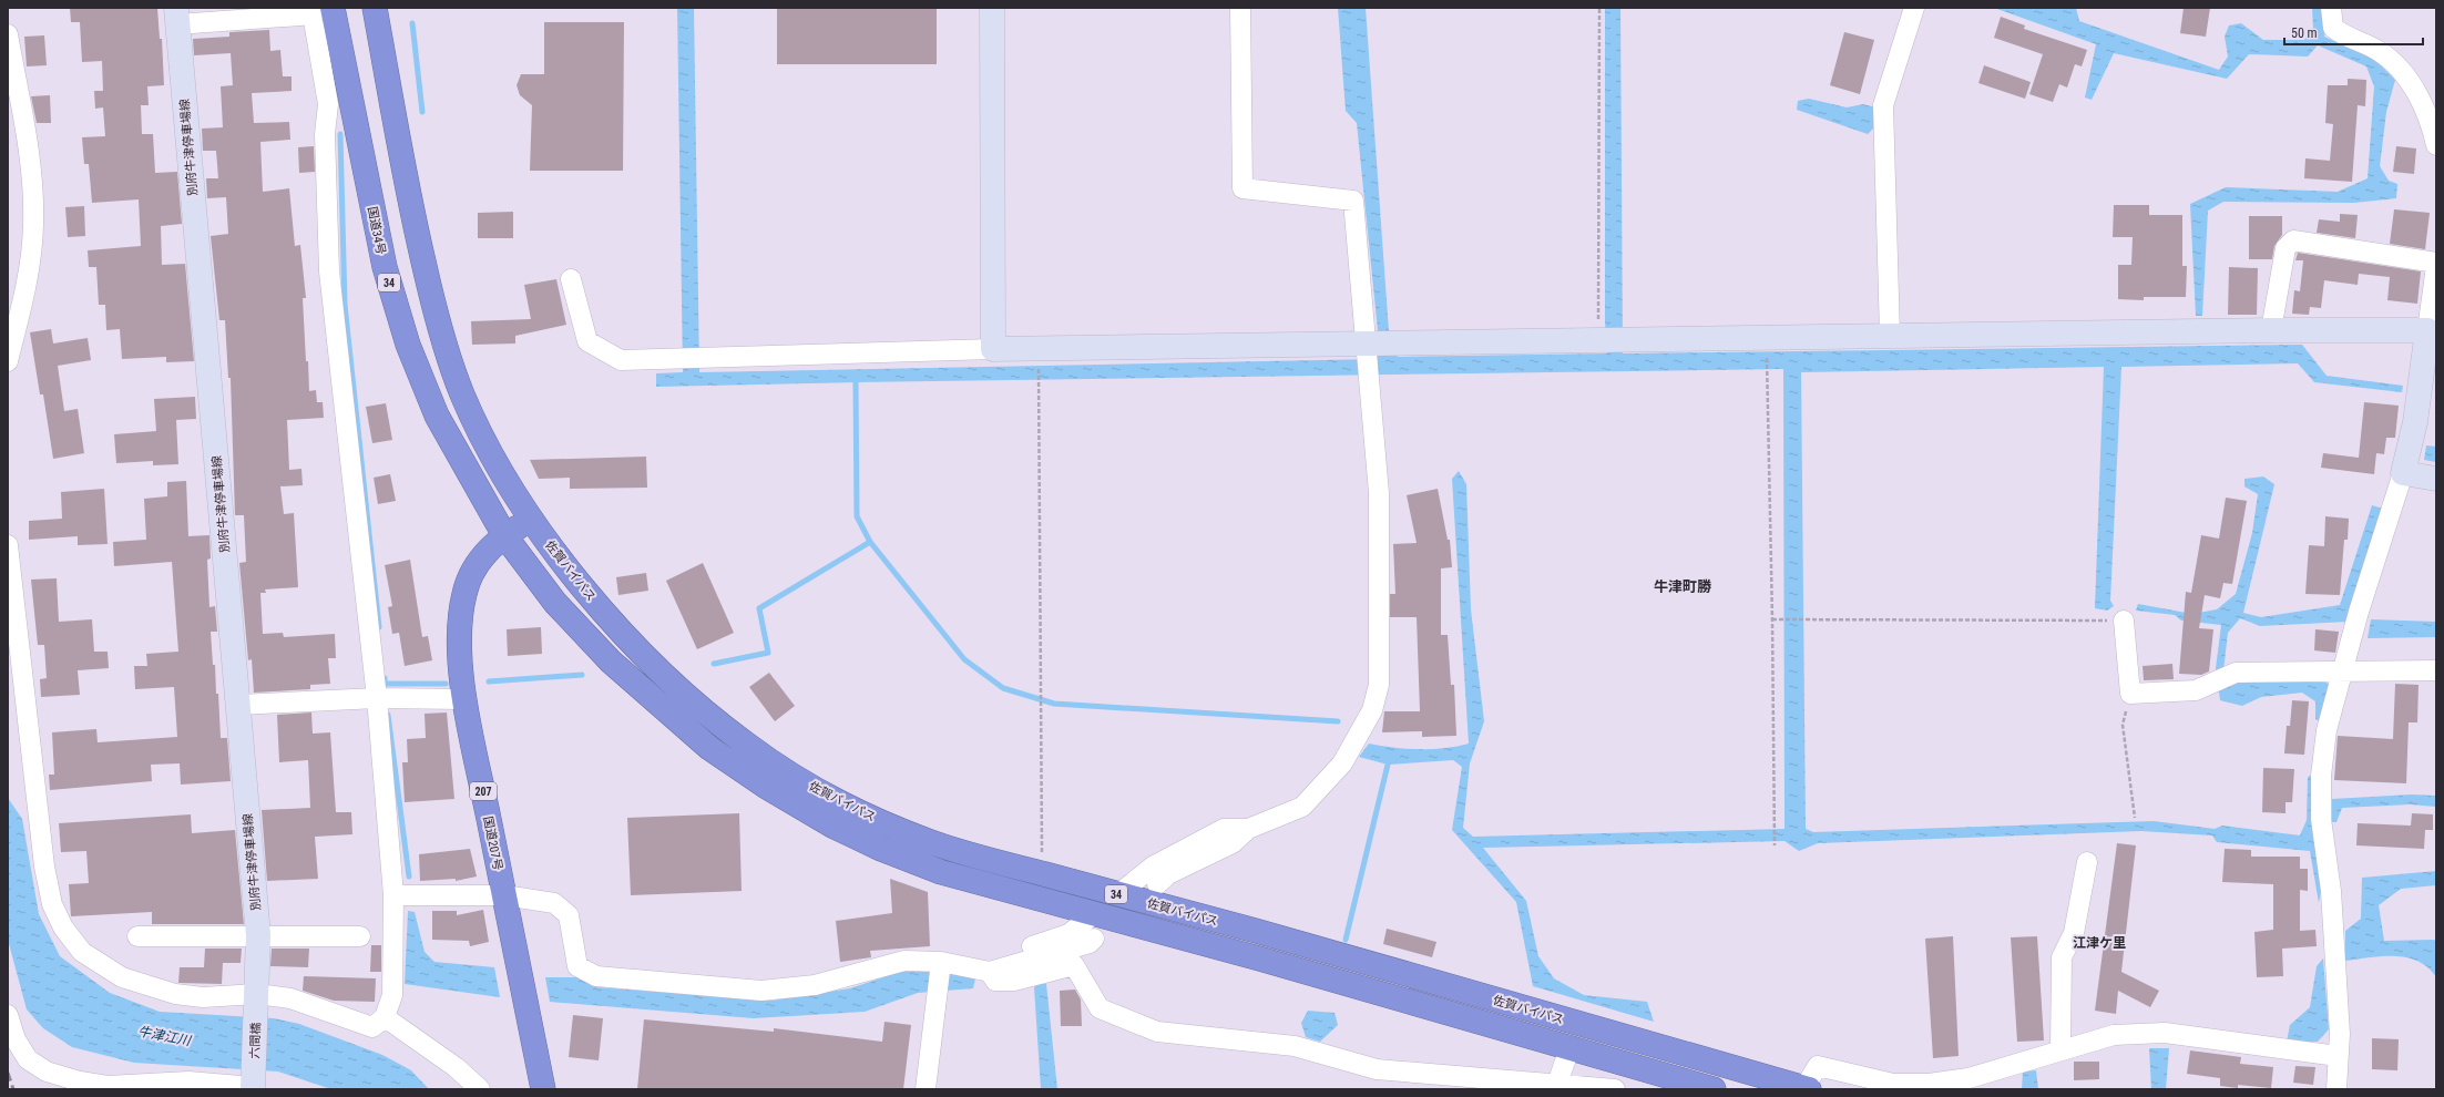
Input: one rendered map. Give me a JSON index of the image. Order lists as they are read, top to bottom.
{
  "streets": {
    "highway": [
      "国道34号",
      "34",
      "佐賀バイパス",
      "207",
      "国道207号"
    ],
    "street": ["別府牛津停車場線", "六間橋"]
  },
  "crossings": [
    ["別府牛津停車場線", "六間橋"],
    ["国道34号", "佐賀バイパス"],
    ["国道34号", "国道207号"],
    ["34", "佐賀バイパス"],
    ["34", "国道207号"],
    ["佐賀バイパス", "国道207号"]
  ],
  "districts": ["牛津町勝", "江津ケ里"],
  "water": ["牛津江川"],
  "scale_bar": "50 m"
}
